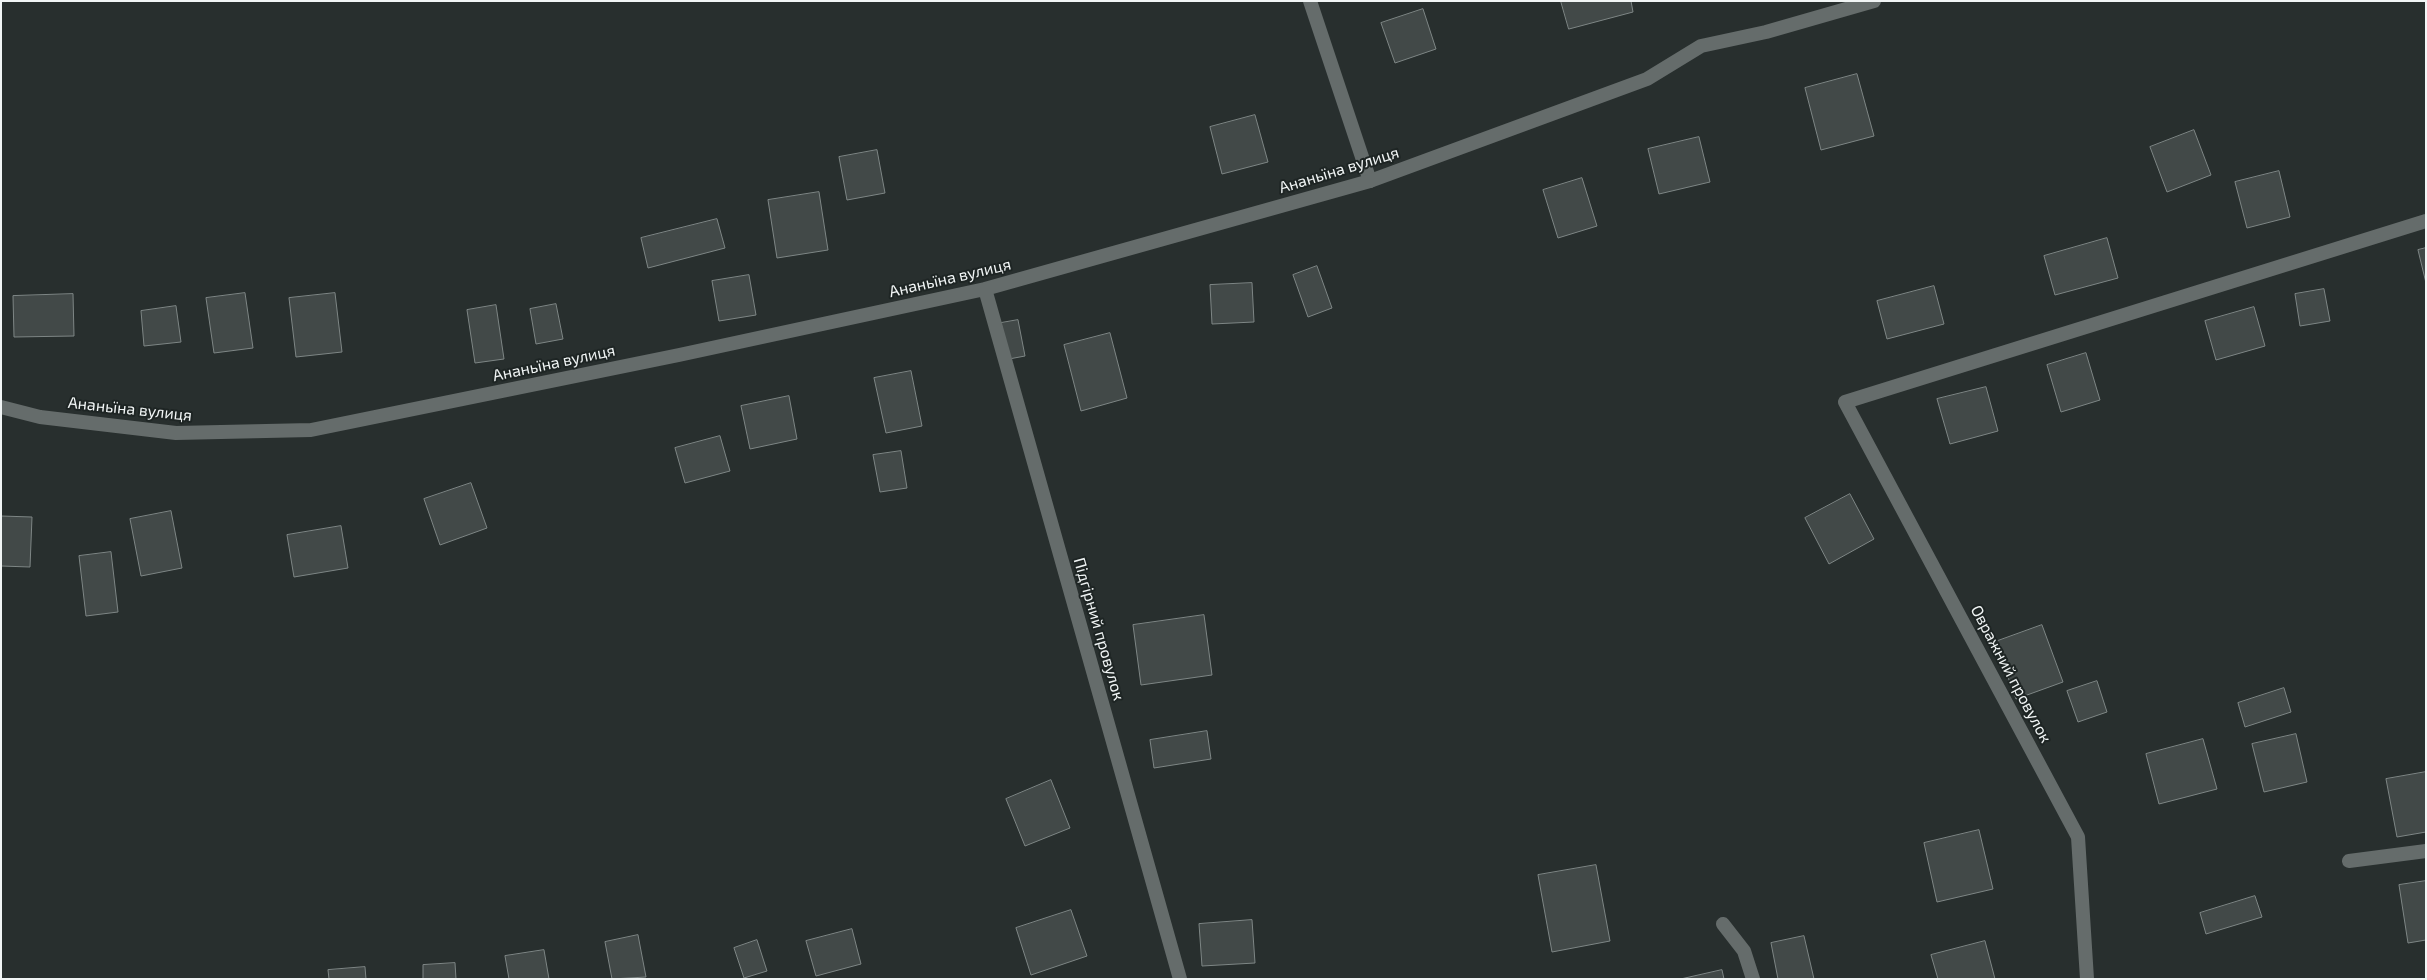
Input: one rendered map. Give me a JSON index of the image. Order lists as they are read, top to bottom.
{
  "streets": {
    "street": ["Ананьїна вулиця", "Підгірний провулок", "Овражний провулок"]
  },
  "crossings": [
    ["Ананьїна вулиця", "Підгірний провулок"]
  ]
}
